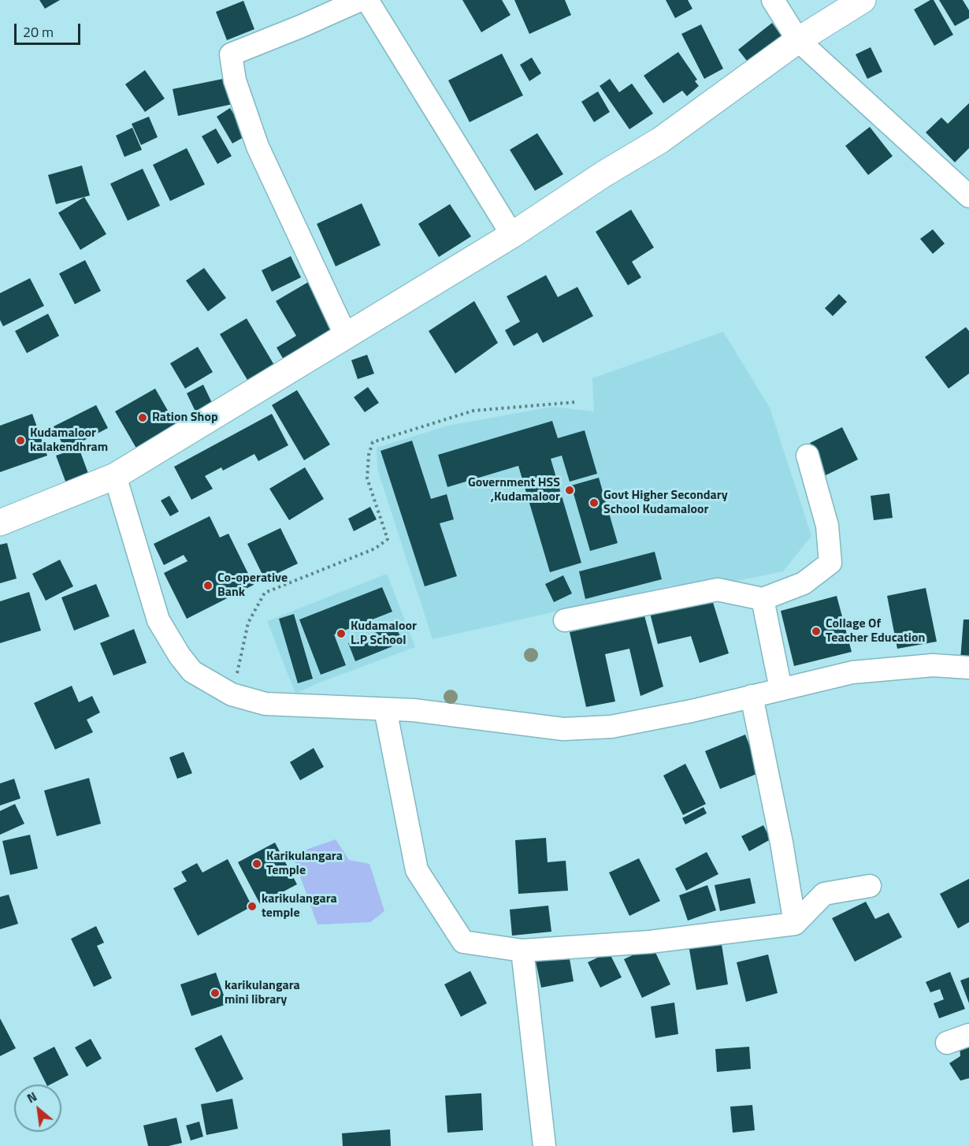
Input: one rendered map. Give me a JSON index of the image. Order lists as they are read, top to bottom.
{
  "places": [
    "Ration Shop",
    "Kudamaloor kalakendhram",
    "Government HSS ,Kudamaloor",
    "Govt Higher Secondary School Kudamaloor",
    "Co-operative Bank",
    "Collage Of Teacher Education",
    "Kudamaloor L.P School",
    "Karikulangara Temple",
    "karikulangara temple",
    "karikulangara mini library"
  ],
  "scale_bar": "20 m",
  "north": "top left"
}
